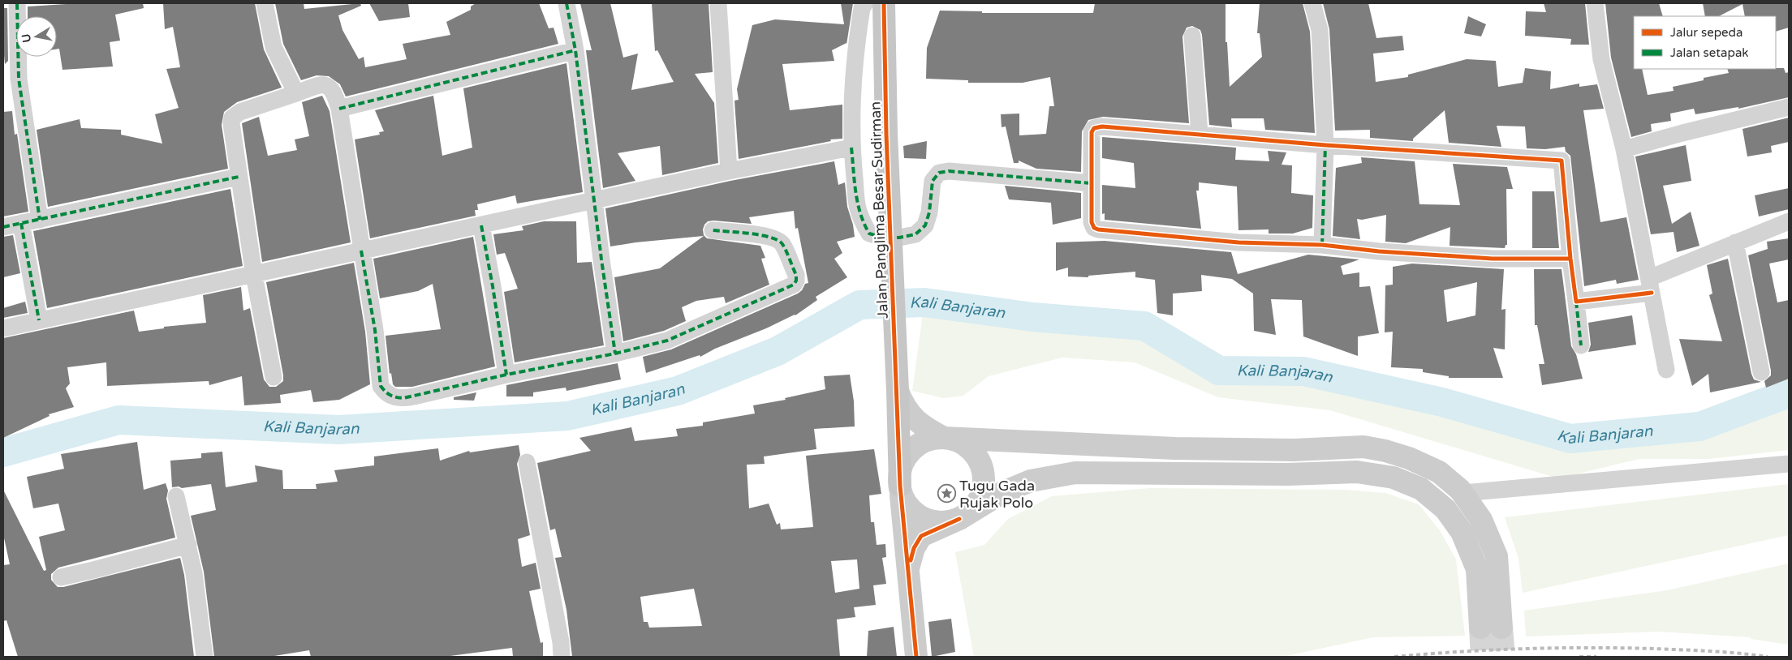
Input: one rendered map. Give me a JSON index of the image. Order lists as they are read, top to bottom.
{
  "streets": {
    "main road": ["Jalan Panglima Besar Sudirman"]
  },
  "water": ["Kali Banjaran"],
  "places": {
    "place": ["Tugu Gada Rujak Polo"]
  },
  "legend": ["Jalur sepeda", "Jalan setapak"],
  "north": "left"
}
